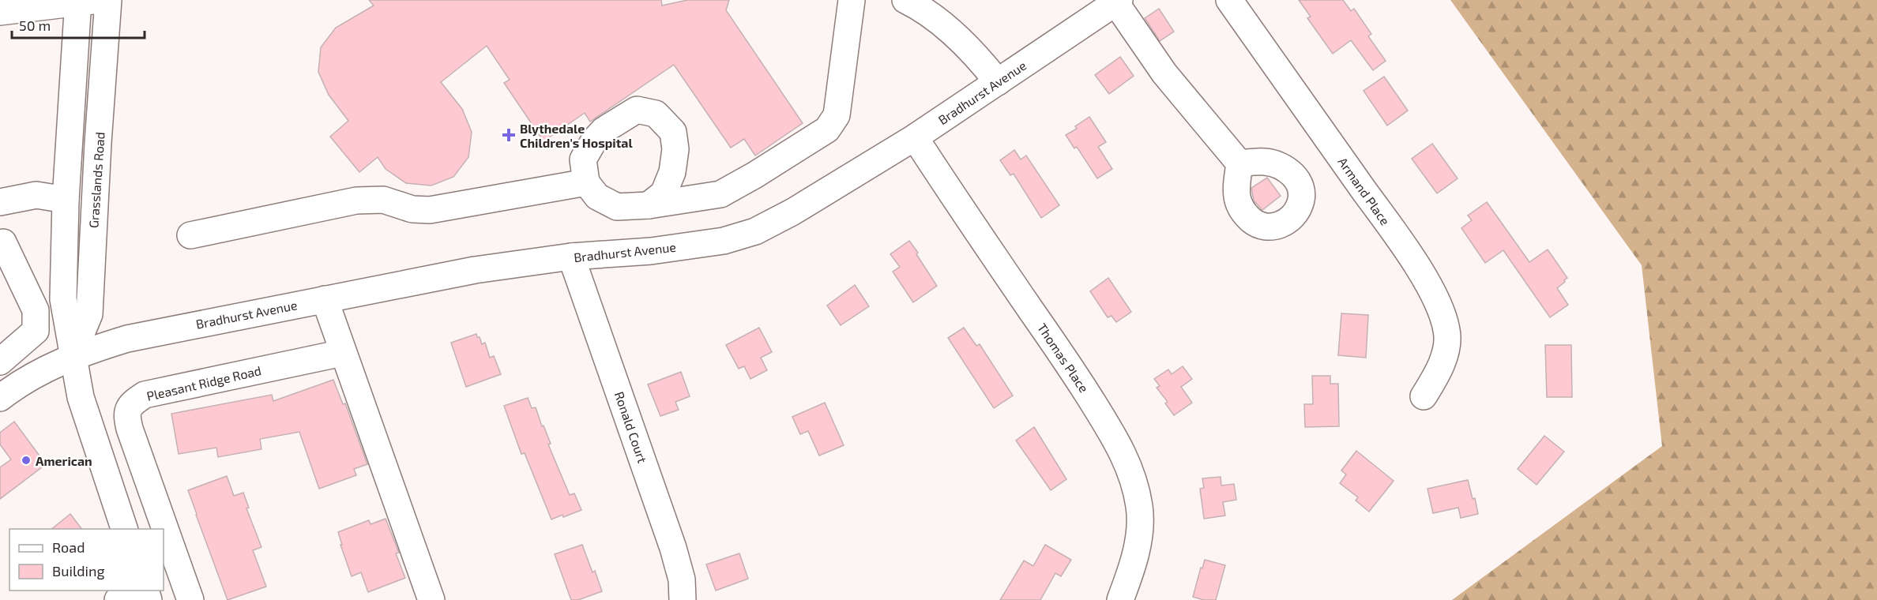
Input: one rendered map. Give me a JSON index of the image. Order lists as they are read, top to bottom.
{
  "streets": {
    "main road": [
      "Bradhurst Avenue",
      "Grasslands Road",
      "Armand Place",
      "Thomas Place",
      "Pleasant Ridge Road",
      "Ronald Court"
    ]
  },
  "crossings": [
    ["Bradhurst Avenue", "Grasslands Road"],
    ["Bradhurst Avenue", "Thomas Place"],
    ["Bradhurst Avenue", "Ronald Court"]
  ],
  "places": {
    "health": ["Blythedale Children's Hospital"],
    "other": ["American"]
  },
  "legend": ["Road", "Building"],
  "scale_bar": "50 m"
}
